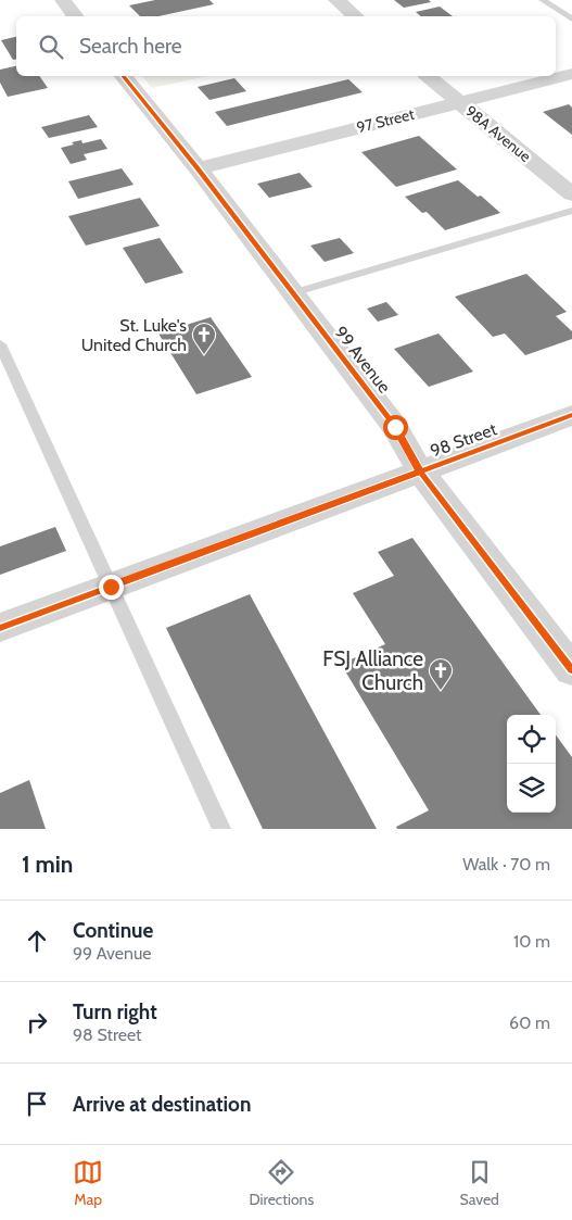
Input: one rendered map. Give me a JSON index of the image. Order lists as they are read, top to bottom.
{
  "streets": {
    "street": [
      "97 Street",
      "98A Avenue",
      "99 Avenue",
      "98 Street"
    ]
  },
  "crossings": [
    ["97 Street", "98A Avenue"],
    ["97 Street", "99 Avenue"],
    ["99 Avenue", "98 Street"]
  ],
  "places": {
    "church": ["St. Luke's United Church", "FSJ Alliance Church"]
  },
  "page": {
    "search": "Search here",
    "heading": ["1 min", "Walk · 70 m"],
    "list": [
      ["Continue", "99 Avenue", "10 m"],
      ["Turn right", "98 Street", "60 m"],
      "Arrive at destination"
    ],
    "nav": ["Map", "Directions", "Saved"]
  }
}
